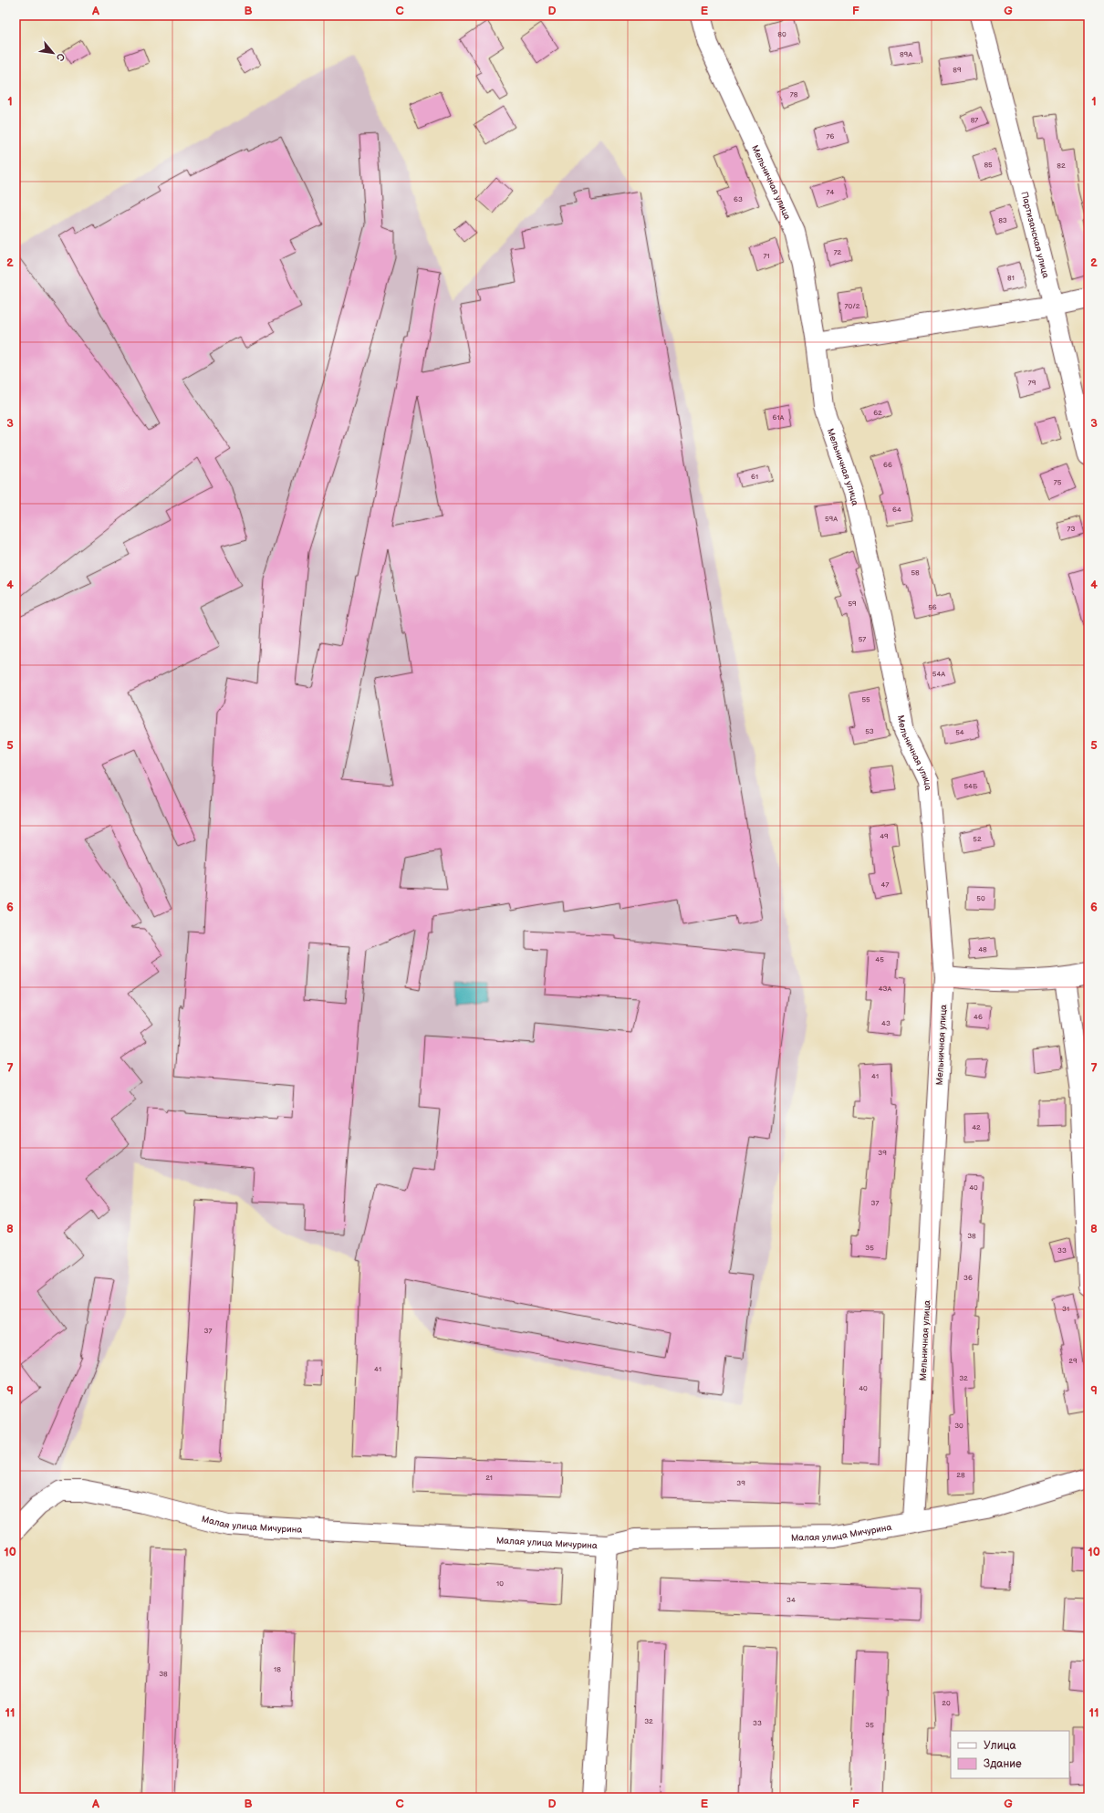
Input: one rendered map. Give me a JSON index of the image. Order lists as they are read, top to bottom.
{
  "streets": {
    "street": ["Мельничная улица", "Партизанская улица", "Малая улица Мичурина"]
  },
  "crossings": [
    ["Мельничная улица", "Малая улица Мичурина"]
  ],
  "house_numbers": [
    "80",
    "89А",
    "89",
    "78",
    "87",
    "76",
    "85",
    "82",
    "74",
    "63",
    "83",
    "72",
    "71",
    "81",
    "70/2",
    "79",
    "62",
    "61А",
    "66",
    "61",
    "75",
    "64",
    "59А",
    "73",
    "58",
    "59",
    "56",
    "57",
    "54А",
    "55",
    "53",
    "54",
    "54Б",
    "49",
    "52",
    "47",
    "50",
    "48",
    "45",
    "43А",
    "46",
    "43",
    "41",
    "42",
    "39",
    "40",
    "37",
    "38",
    "35",
    "33",
    "36",
    "31",
    "37",
    "29",
    "41",
    "32",
    "40",
    "30",
    "28",
    "21",
    "39",
    "10",
    "34",
    "18",
    "38",
    "20",
    "32",
    "33",
    "35"
  ],
  "legend": ["Улица", "Здание"],
  "north": "bottom right",
  "grid": {
    "columns": [
      "A",
      "B",
      "C",
      "D",
      "E",
      "F",
      "G"
    ],
    "rows": [
      "1",
      "2",
      "3",
      "4",
      "5",
      "6",
      "7",
      "8",
      "9",
      "10",
      "11"
    ]
  }
}
